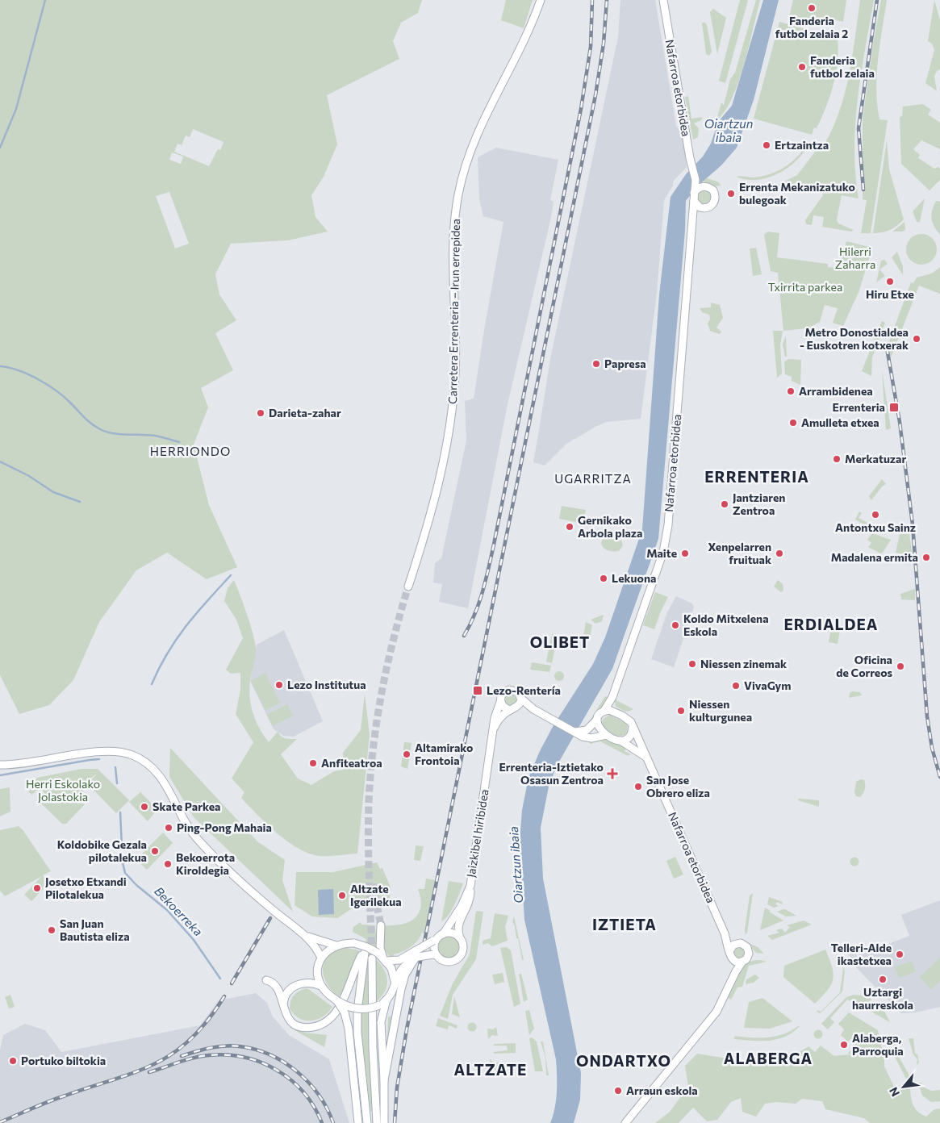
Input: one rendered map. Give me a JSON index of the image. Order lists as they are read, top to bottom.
{
  "streets": {
    "main road": ["Nafarroa etorbidea", "Carretera Errenteria – Irun errepidea", "Jaizkibel hiribidea"]
  },
  "districts": [
    "HERRIONDO",
    "ERRENTERIA",
    "UGARRITZA",
    "ERDIALDEA",
    "OLIBET",
    "IZTIETA",
    "ALABERGA",
    "ONDARTXO",
    "ALTZATE"
  ],
  "water": ["Oiartzun ibaia", "Bekoerreka"],
  "parks": ["Hilerri Zaharra", "Txirrita parkea", "Herri Eskolako Jolastokia"],
  "places": {
    "other": [
      "Fanderia futbol zelaia 2",
      "Fanderia futbol zelaia",
      "Ertzaintza",
      "Errenta Mekanizatuko bulegoak",
      "Hiru Etxe",
      "Metro Donostialdea - Euskotren kotxerak",
      "Papresa",
      "Arrambidenea",
      "Darieta-zahar",
      "Amulleta etxea",
      "Merkatuzar",
      "Jantziaren Zentroa",
      "Antontxu Sainz",
      "Gernikako Arbola plaza",
      "Maite",
      "Xenpelarren fruituak",
      "Madalena ermita",
      "Lekuona",
      "Koldo Mitxelena Eskola",
      "Niessen zinemak",
      "Oficina de Correos",
      "Lezo Institutua",
      "VivaGym",
      "Niessen kulturgunea",
      "Altamirako Frontoia",
      "Anfiteatroa",
      "San Jose Obrero eliza",
      "Skate Parkea",
      "Ping-Pong Mahaia",
      "Koldobike Gezala pilotalekua",
      "Bekoerrota Kiroldegia",
      "Josetxo Etxandi Pilotalekua",
      "Altzate Igerilekua",
      "San Juan Bautista eliza",
      "Telleri-Alde ikastetxea",
      "Uztargi haurreskola",
      "Alaberga, Parroquia",
      "Portuko biltokia",
      "Arraun eskola"
    ],
    "transit": ["Errenteria", "Lezo-Rentería"],
    "health": ["Errenteria-Iztietako Osasun Zentroa"]
  },
  "north": "bottom left"
}
